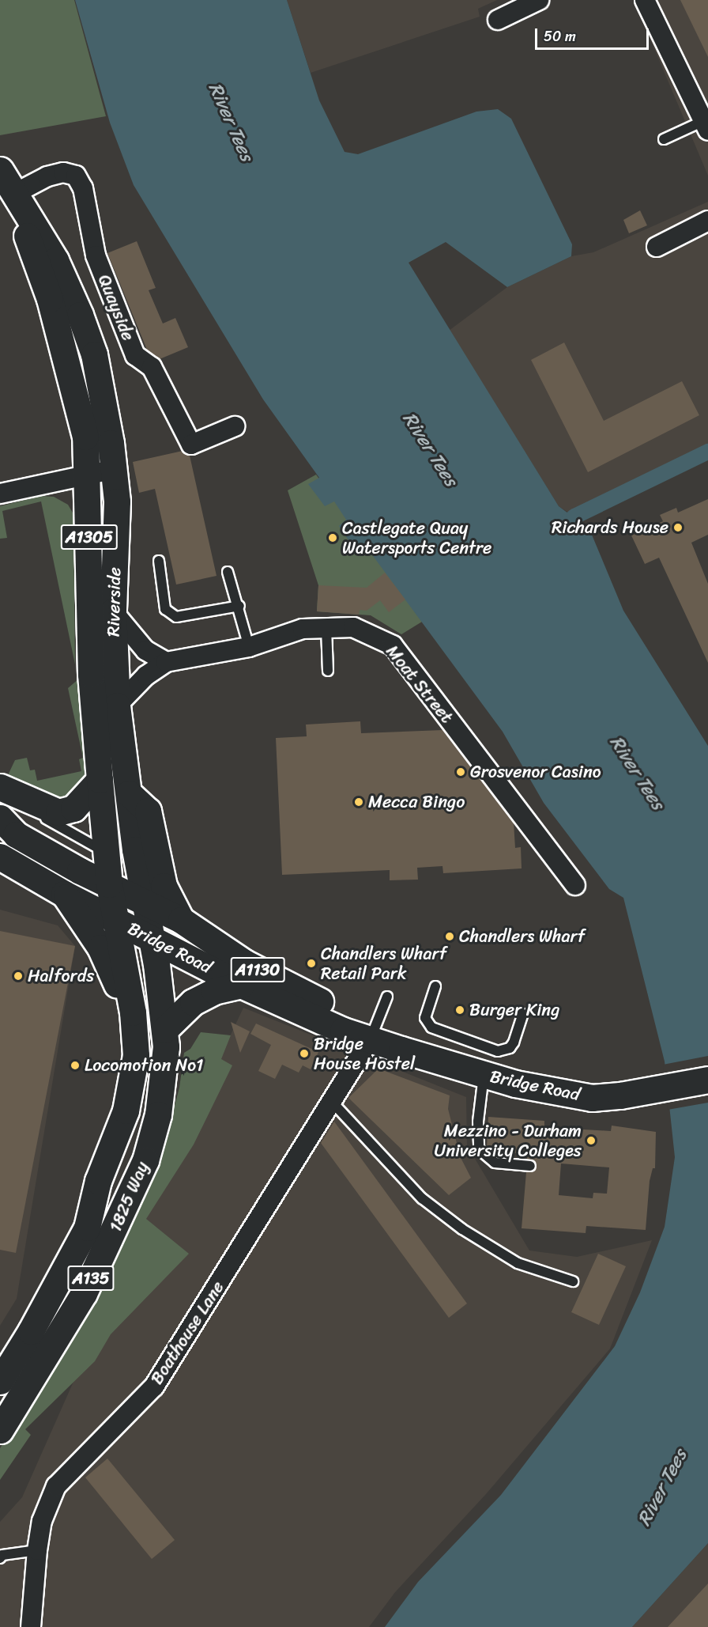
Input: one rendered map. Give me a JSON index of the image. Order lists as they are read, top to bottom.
{
  "streets": {
    "main road": [
      "A1305",
      "Riverside",
      "Bridge Road",
      "A1130",
      "1825 Way",
      "A135"
    ],
    "street": ["Quayside", "Moat Street", "Boathouse Lane"]
  },
  "crossings": [
    ["Quayside", "Riverside"],
    ["Riverside", "Moat Street"],
    ["Riverside", "Bridge Road"],
    ["Riverside", "A1130"],
    ["Riverside", "1825 Way"],
    ["Bridge Road", "A1130"],
    ["Bridge Road", "1825 Way"],
    ["Bridge Road", "Boathouse Lane"]
  ],
  "water": ["River Tees"],
  "places": [
    "Richards House",
    "Castlegate Quay Watersports Centre",
    "Grosvenor Casino",
    "Mecca Bingo",
    "Chandlers Wharf",
    "Chandlers Wharf Retail Park",
    "Halfords",
    "Burger King",
    "Bridge House Hostel",
    "Locomotion No1",
    "Mezzino - Durham University Colleges"
  ],
  "scale_bar": "50 m"
}
